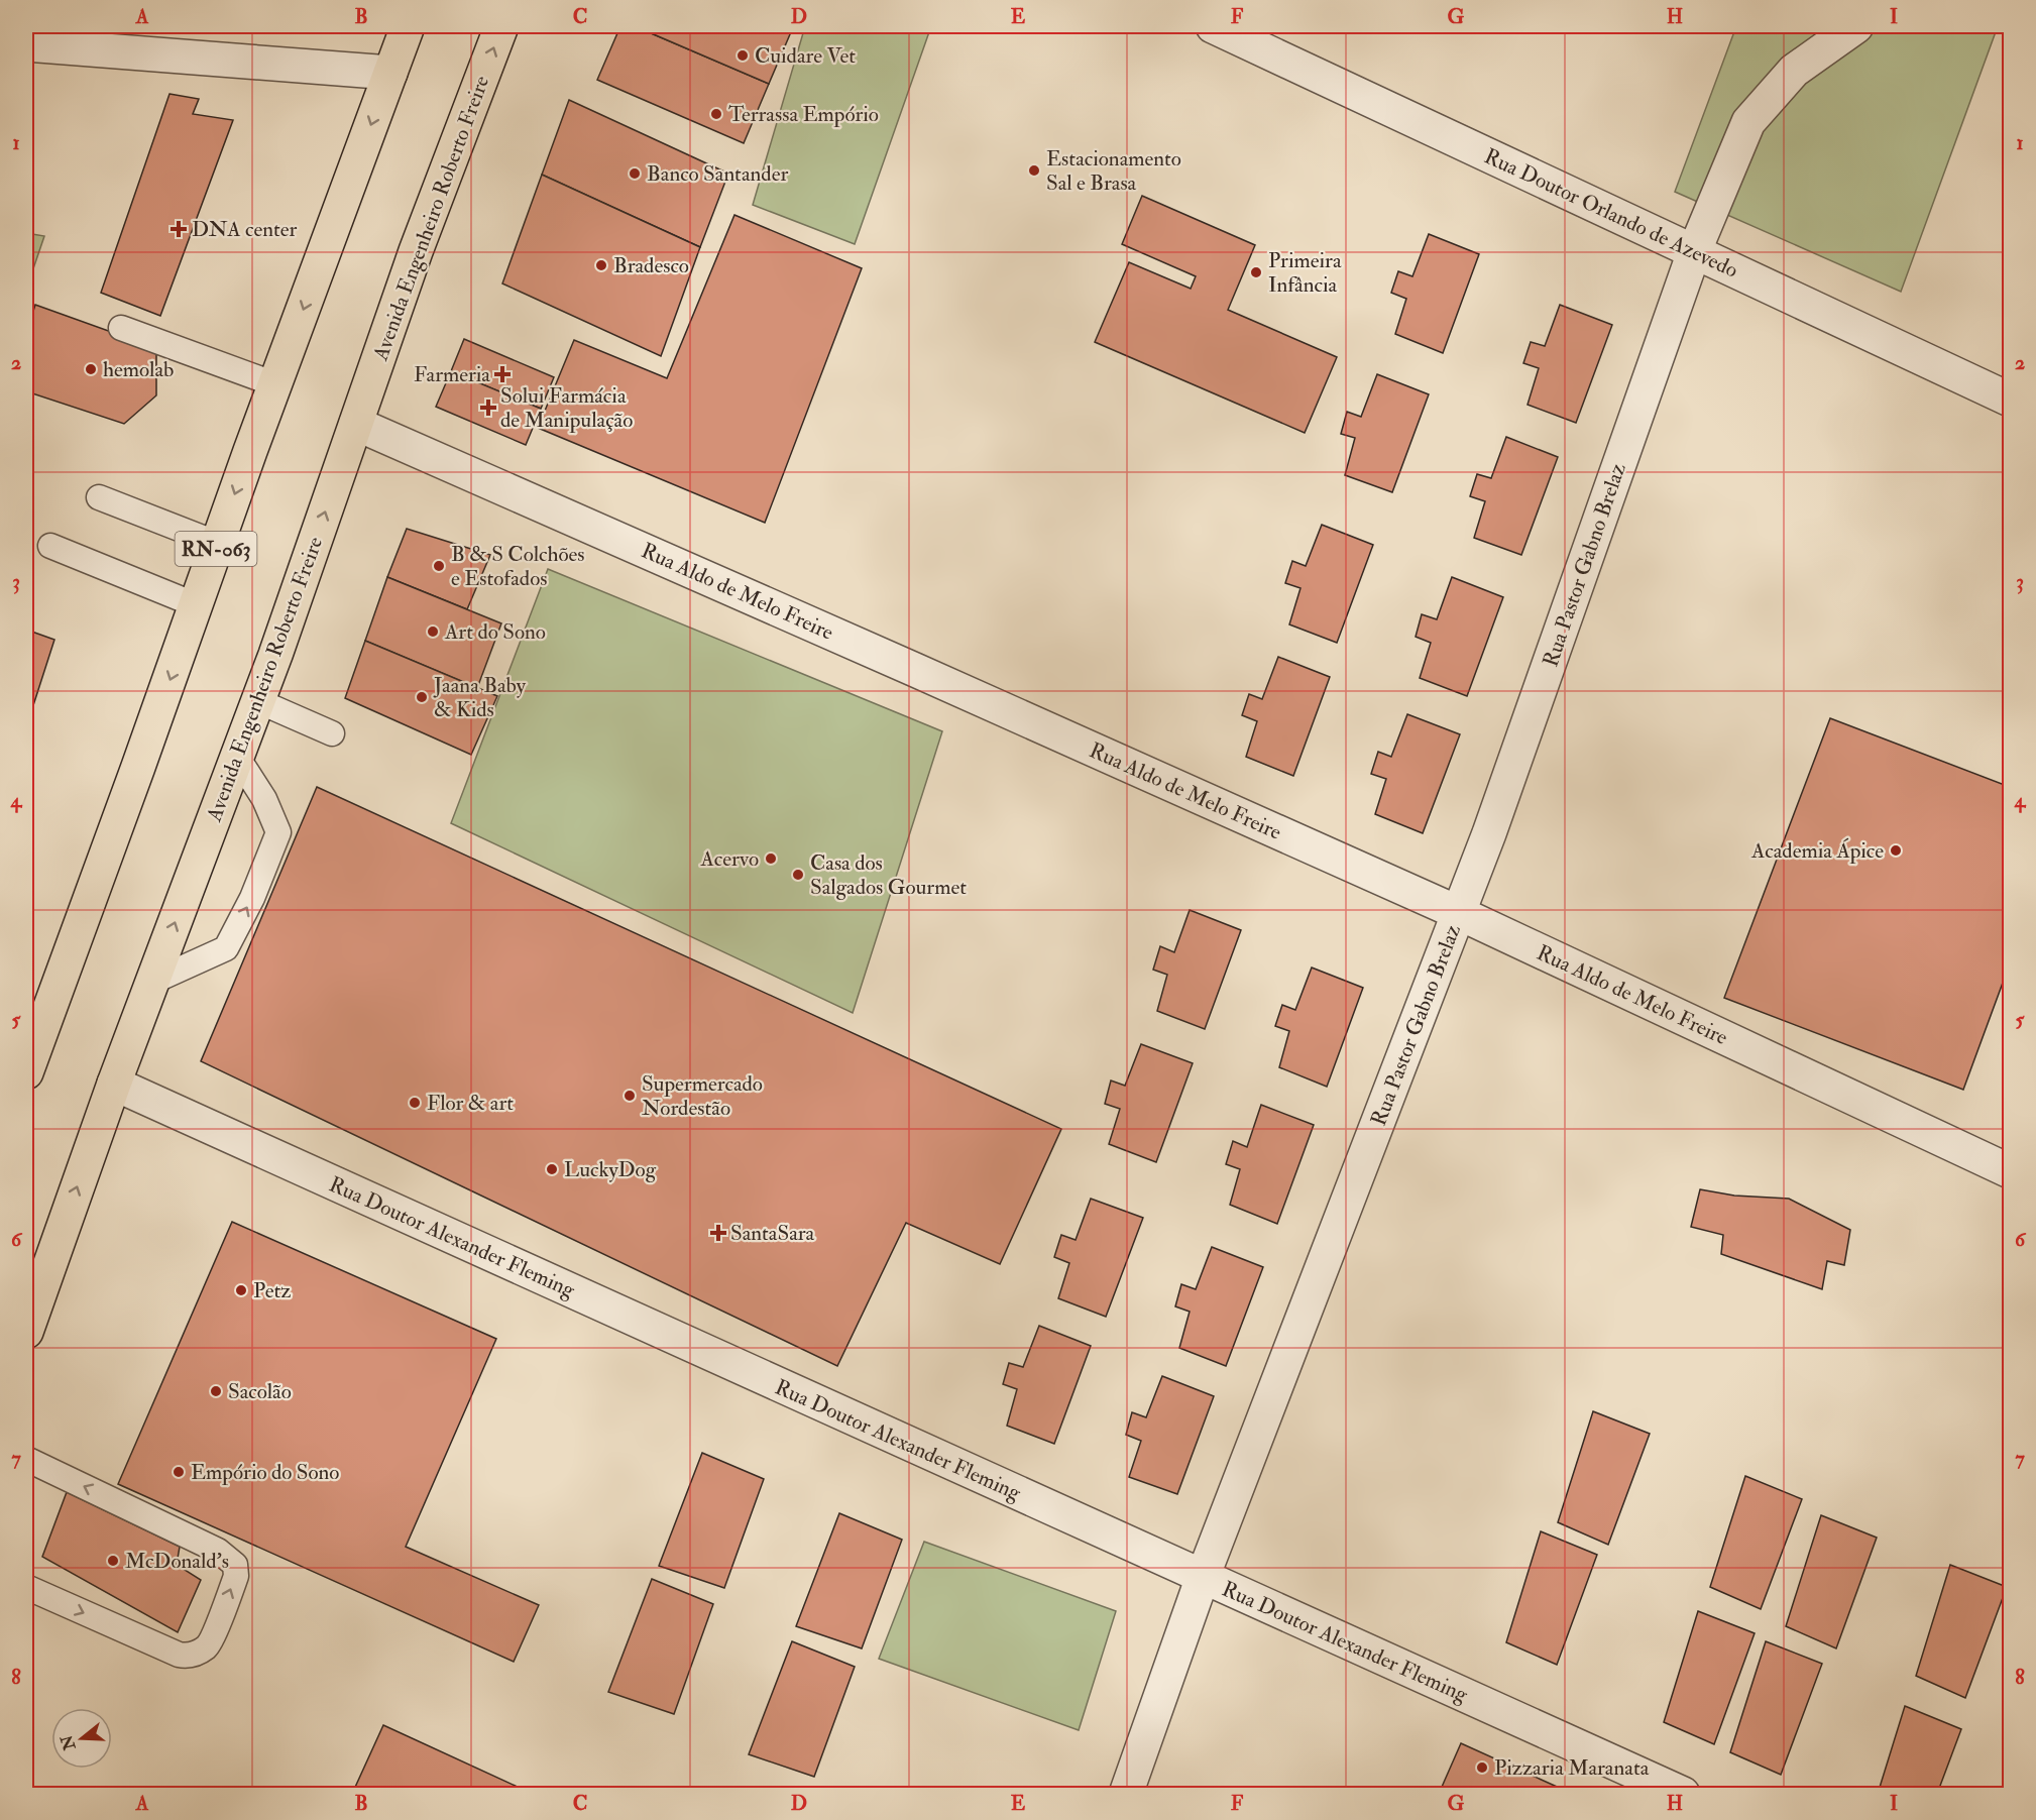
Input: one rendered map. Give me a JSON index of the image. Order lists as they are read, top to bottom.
{
  "streets": {
    "main road": ["Avenida Engenheiro Roberto Freire", "RN-063"],
    "street": [
      "Rua Doutor Orlando de Azevedo",
      "Rua Pastor Gabno Brelaz",
      "Rua Aldo de Melo Freire",
      "Rua Doutor Alexander Fleming"
    ]
  },
  "crossings": [
    ["Rua Doutor Orlando de Azevedo", "Rua Pastor Gabno Brelaz"],
    ["Avenida Engenheiro Roberto Freire", "Rua Aldo de Melo Freire"],
    ["Avenida Engenheiro Roberto Freire", "Rua Doutor Alexander Fleming"],
    ["Rua Pastor Gabno Brelaz", "Rua Aldo de Melo Freire"],
    ["Rua Pastor Gabno Brelaz", "Rua Doutor Alexander Fleming"]
  ],
  "places": {
    "other": [
      "Cuidare Vet",
      "Terrassa Empório",
      "Estacionamento Sal e Brasa",
      "Banco Santander",
      "Bradesco",
      "Primeira Infância",
      "hemolab",
      "B & S Colchões e Estofados",
      "Art do Sono",
      "Jaana Baby & Kids",
      "Academia Ápice",
      "Acervo",
      "Casa dos Salgados Gourmet",
      "Supermercado Nordestão",
      "Flor & art",
      "LuckyDog",
      "Petz",
      "Sacolão",
      "Empório do Sono",
      "McDonald's",
      "Pizzaria Maranata"
    ],
    "health": [
      "DNA center",
      "Farmeria",
      "Solui Farmácia de Manipulação",
      "SantaSara"
    ]
  },
  "north": "left",
  "grid": {
    "columns": [
      "A",
      "B",
      "C",
      "D",
      "E",
      "F",
      "G",
      "H",
      "I"
    ],
    "rows": [
      "1",
      "2",
      "3",
      "4",
      "5",
      "6",
      "7",
      "8"
    ]
  }
}
